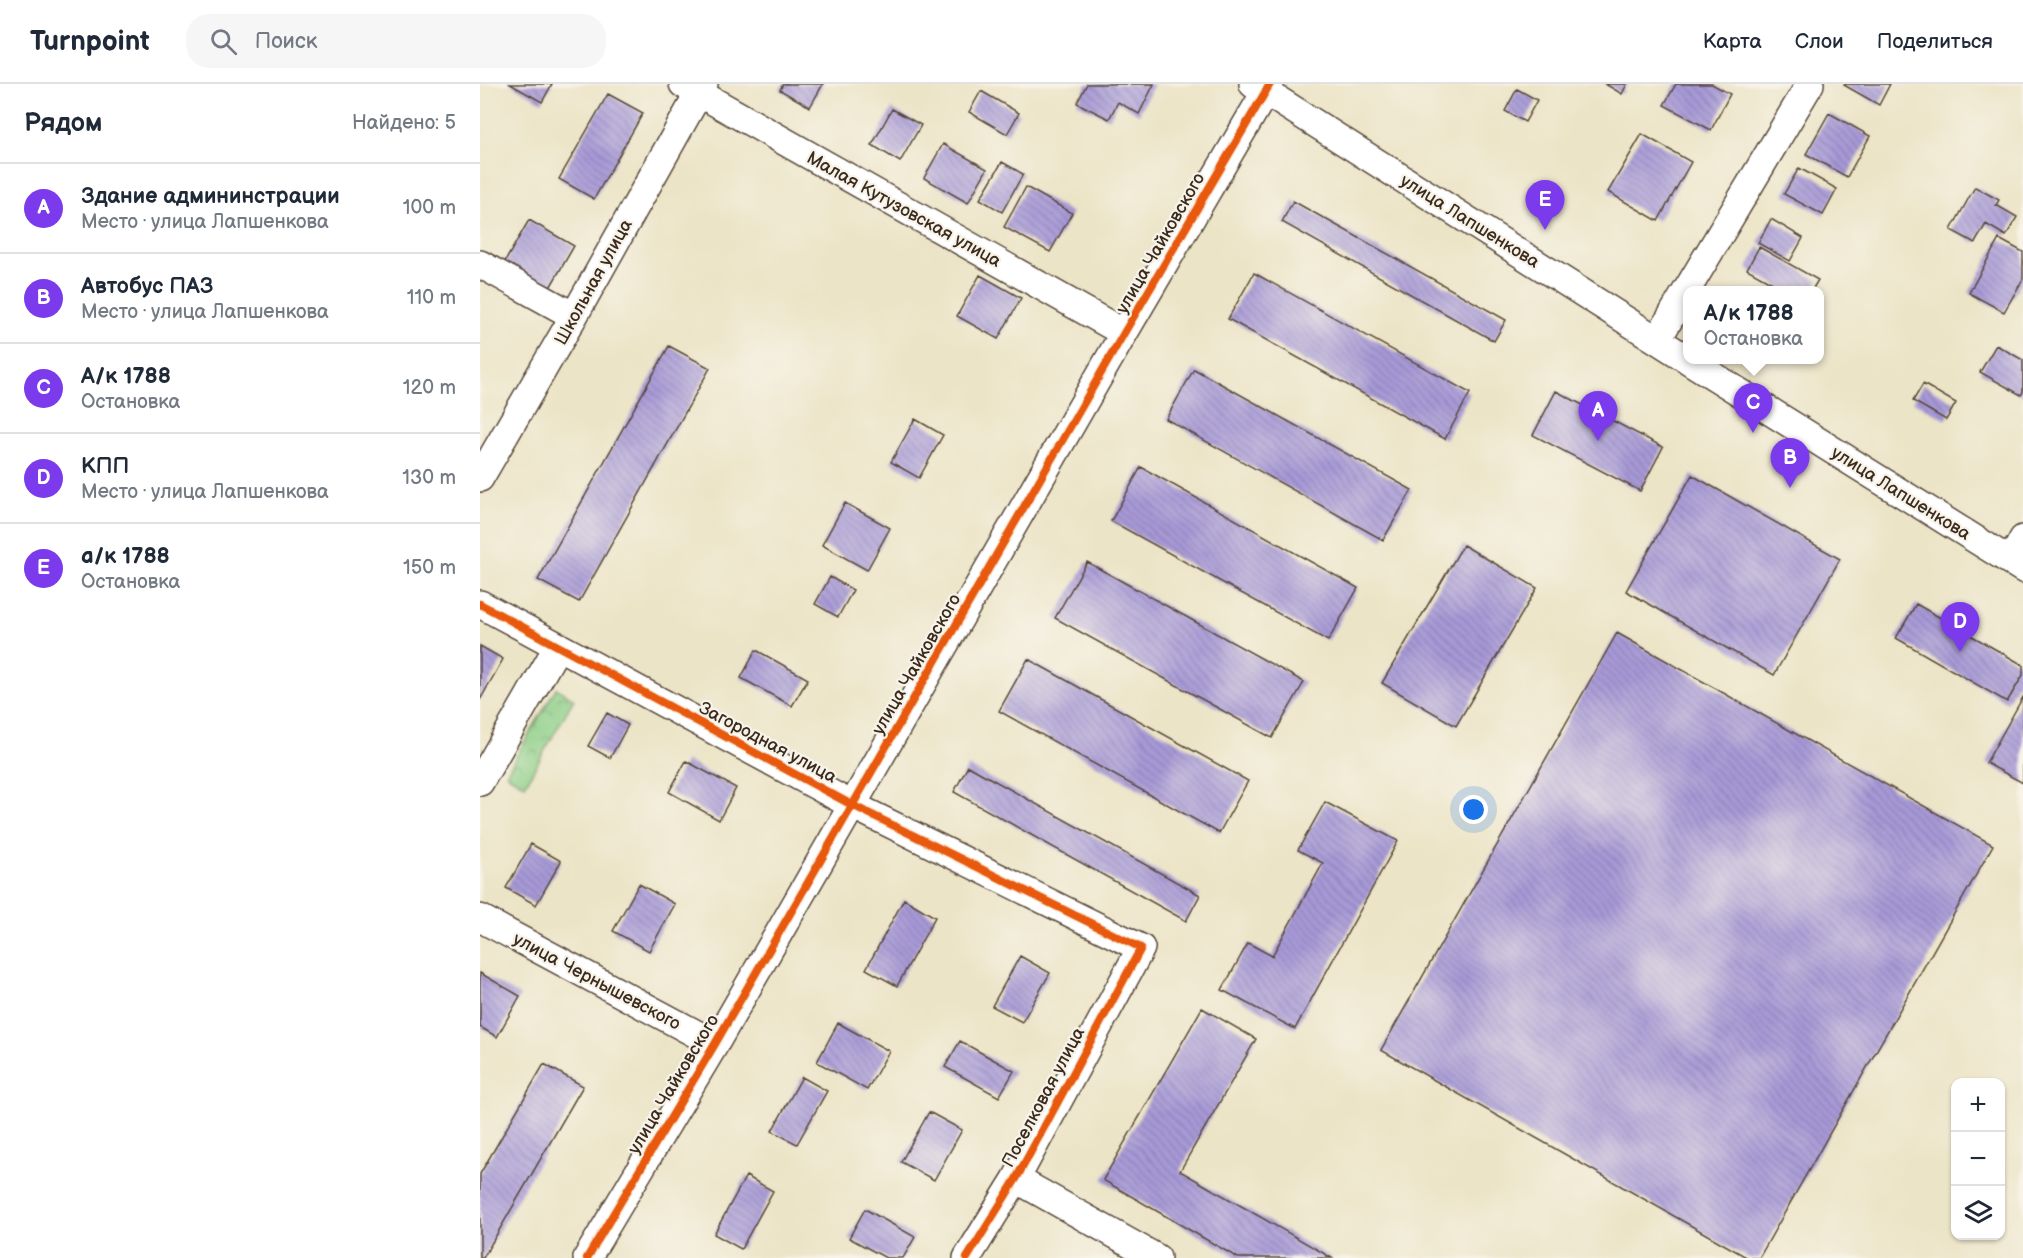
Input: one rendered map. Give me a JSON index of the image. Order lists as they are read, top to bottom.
{
  "streets": {
    "street": [
      "Малая Кутузовская улица",
      "улица Лапшенкова",
      "улица Чайковского",
      "Школьная улица",
      "Загородная улица",
      "улица Чернышевского",
      "Поселковая улица"
    ]
  },
  "crossings": [
    ["Малая Кутузовская улица", "улица Чайковского"],
    ["Малая Кутузовская улица", "Школьная улица"],
    ["улица Лапшенкова", "улица Чайковского"],
    ["улица Чайковского", "Загородная улица"],
    ["улица Чайковского", "улица Чернышевского"],
    ["Загородная улица", "Поселковая улица"]
  ],
  "page": {
    "header": "Turnpoint",
    "search": "Поиск",
    "nav": ["Карта", "Слои", "Поделиться"],
    "heading": ["Рядом", "Найдено: 5"],
    "list": [
      {
        "mark": "A",
        "name": "Здание админинстрации",
        "note": "Место · улица Лапшенкова",
        "value": "100 m"
      },
      {
        "mark": "B",
        "name": "Автобус ПАЗ",
        "note": "Место · улица Лапшенкова",
        "value": "110 m"
      },
      {
        "mark": "C",
        "name": "А/к 1788",
        "note": "Остановка",
        "value": "120 m"
      },
      {
        "mark": "D",
        "name": "КПП",
        "note": "Место · улица Лапшенкова",
        "value": "130 m"
      },
      {
        "mark": "E",
        "name": "a/к 1788",
        "note": "Остановка",
        "value": "150 m"
      }
    ],
    "pins": [
      "E",
      "C",
      "A",
      "B",
      "D"
    ],
    "popup": ["А/к 1788", "Остановка"],
    "map_buttons": ["+", "−"]
  }
}
